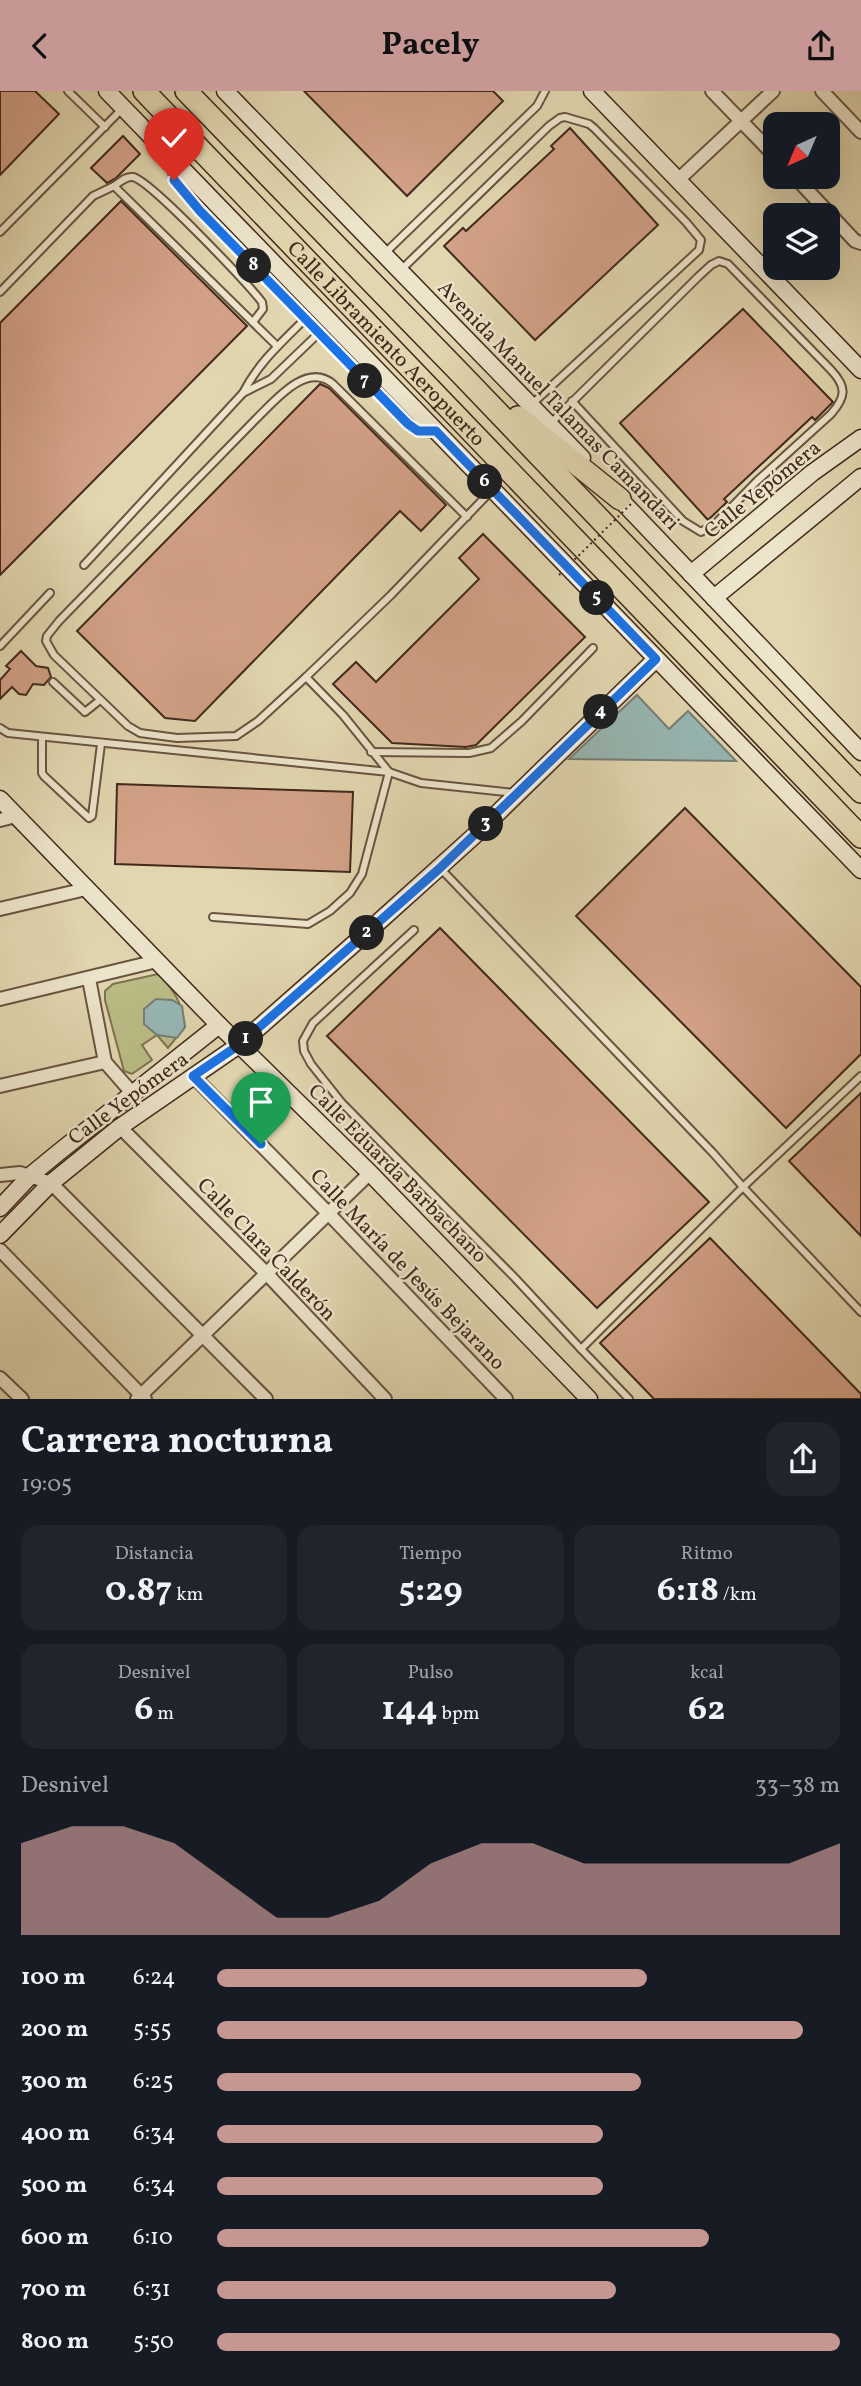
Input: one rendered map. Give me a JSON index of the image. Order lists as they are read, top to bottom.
{
  "streets": {
    "highway": ["Calle Libramiento Aeropuerto"],
    "main road": ["Avenida Manuel Talamas Camandari", "Calle Yepómera", "Calle Eduarda Barbachano"],
    "street": ["Calle Clara Calderón", "Calle María de Jesús Bejarano"]
  },
  "crossings": [
    ["Avenida Manuel Talamas Camandari", "Calle Yepómera"],
    ["Calle Yepómera", "Calle Eduarda Barbachano"],
    ["Calle Yepómera", "Calle Clara Calderón"],
    ["Calle Yepómera", "Calle María de Jesús Bejarano"]
  ],
  "north": "bottom left",
  "page": {
    "header": "Pacely",
    "pins": [
      "8",
      "7",
      "6",
      "5",
      "4",
      "3",
      "2",
      "1"
    ],
    "heading": ["Carrera nocturna", "19:05"],
    "stats": [
      ["Distancia", "0.87 km"],
      ["Tiempo", "5:29"],
      ["Ritmo", "6:18 /km"],
      ["Desnivel", "6 m"],
      ["Pulso", "144 bpm"],
      ["kcal", "62"]
    ],
    "chart": ["Desnivel", "33–38 m"],
    "list": [
      {
        "name": "100 m",
        "note": "6:24"
      },
      {
        "name": "200 m",
        "note": "5:55"
      },
      {
        "name": "300 m",
        "note": "6:25"
      },
      {
        "name": "400 m",
        "note": "6:34"
      },
      {
        "name": "500 m",
        "note": "6:34"
      },
      {
        "name": "600 m",
        "note": "6:10"
      },
      {
        "name": "700 m",
        "note": "6:31"
      },
      {
        "name": "800 m",
        "note": "5:50"
      }
    ]
  }
}
